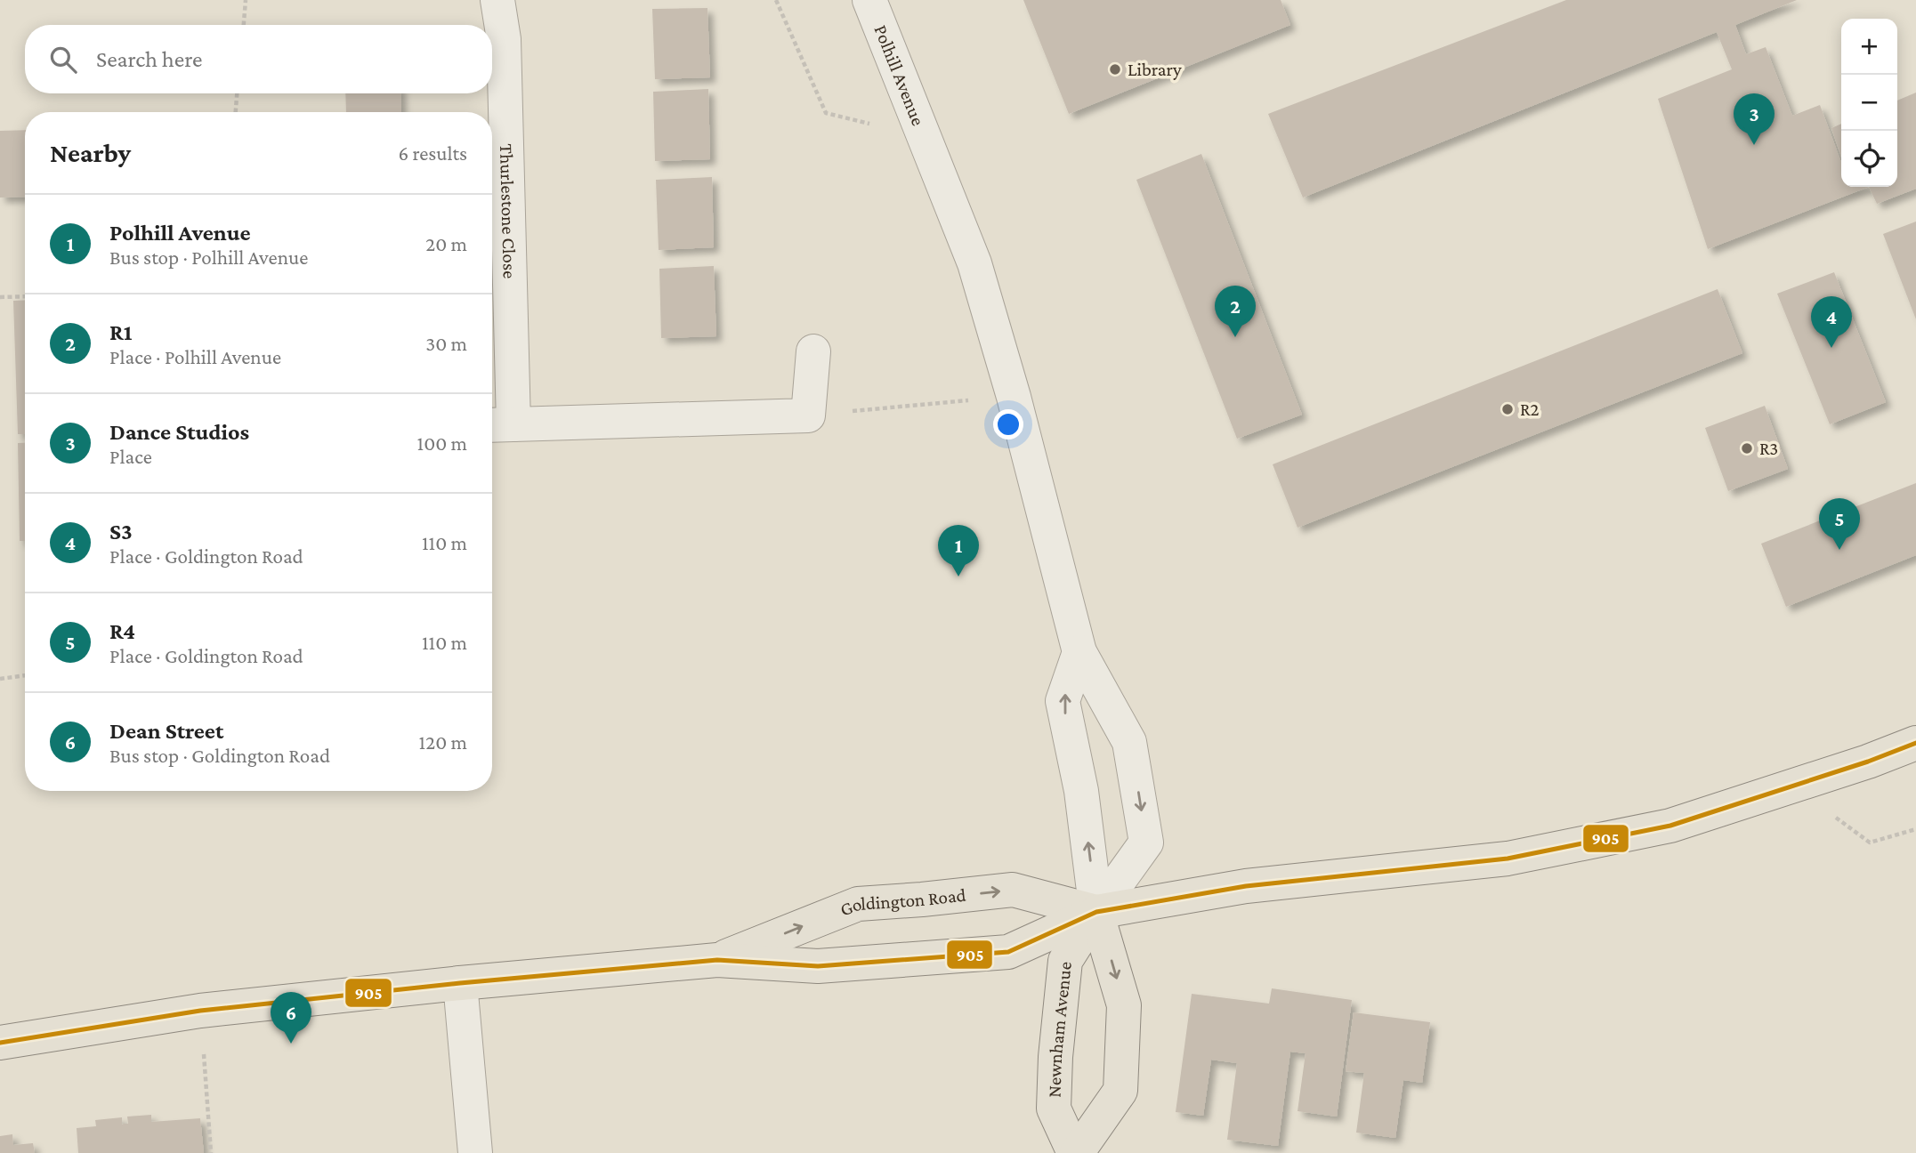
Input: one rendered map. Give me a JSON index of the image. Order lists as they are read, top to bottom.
{
  "streets": {
    "main road": ["Goldington Road", "Newnham Avenue"],
    "street": ["Polhill Avenue", "Thurlestone Close"]
  },
  "crossings": [
    ["Polhill Avenue", "Goldington Road"],
    ["Polhill Avenue", "Newnham Avenue"],
    ["Goldington Road", "Newnham Avenue"]
  ],
  "places": ["Library", "R2", "R3"],
  "lines": ["transit line 905"],
  "page": {
    "map_buttons": ["+", "−"],
    "search": "Search here",
    "pins": [
      "3",
      "2",
      "4",
      "5",
      "1",
      "6"
    ],
    "heading": ["Nearby", "6 results"],
    "list": [
      {
        "mark": "1",
        "name": "Polhill Avenue",
        "note": "Bus stop · Polhill Avenue",
        "value": "20 m"
      },
      {
        "mark": "2",
        "name": "R1",
        "note": "Place · Polhill Avenue",
        "value": "30 m"
      },
      {
        "mark": "3",
        "name": "Dance Studios",
        "note": "Place",
        "value": "100 m"
      },
      {
        "mark": "4",
        "name": "S3",
        "note": "Place · Goldington Road",
        "value": "110 m"
      },
      {
        "mark": "5",
        "name": "R4",
        "note": "Place · Goldington Road",
        "value": "110 m"
      },
      {
        "mark": "6",
        "name": "Dean Street",
        "note": "Bus stop · Goldington Road",
        "value": "120 m"
      }
    ]
  }
}
